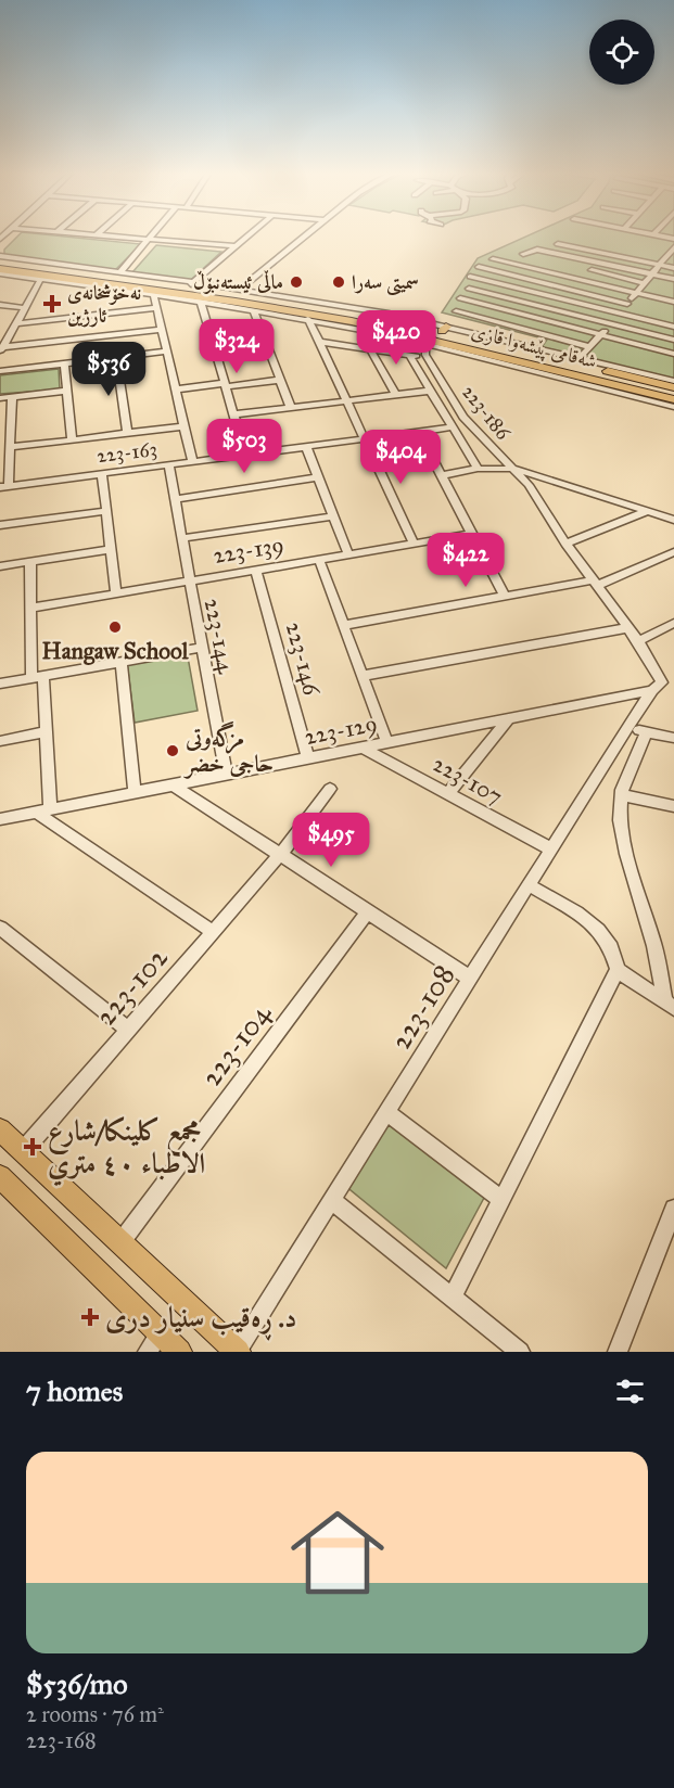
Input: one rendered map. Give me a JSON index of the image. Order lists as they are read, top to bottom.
{
  "streets": {
    "highway": ["شەقامی پێشەوا قازی"],
    "street": [
      "223-186",
      "223-163",
      "223-139",
      "223-144",
      "223-146",
      "223-129",
      "223-107",
      "223-102",
      "223-108",
      "223-104"
    ]
  },
  "crossings": [
    ["223-186", "223-129"],
    ["223-186", "223-108"],
    ["223-163", "223-144"],
    ["223-139", "223-144"],
    ["223-139", "223-146"],
    ["223-144", "223-129"],
    ["223-146", "223-129"],
    ["223-129", "223-107"],
    ["223-129", "223-108"],
    ["223-107", "223-108"]
  ],
  "places": {
    "other": [
      "ماڵی ئیستەنبۆڵ",
      "سمیتی سەرا",
      "Hangaw School",
      "مزگه‌وتی حاجی خضر"
    ],
    "health": ["نەخۆشخانەی ئارژین", "مجمع كلينكا/شارع الاطباء ٤٠ متري", "د. ڕەقیب سنیار دری"]
  },
  "page": {
    "price": [
      "$420",
      "$324",
      "$536",
      "$503",
      "$404",
      "$422",
      "$495"
    ],
    "heading": "7 homes",
    "list": [
      {
        "name": "$536/mo",
        "note": "2 rooms · 76 m² · 223-168"
      }
    ]
  }
}
